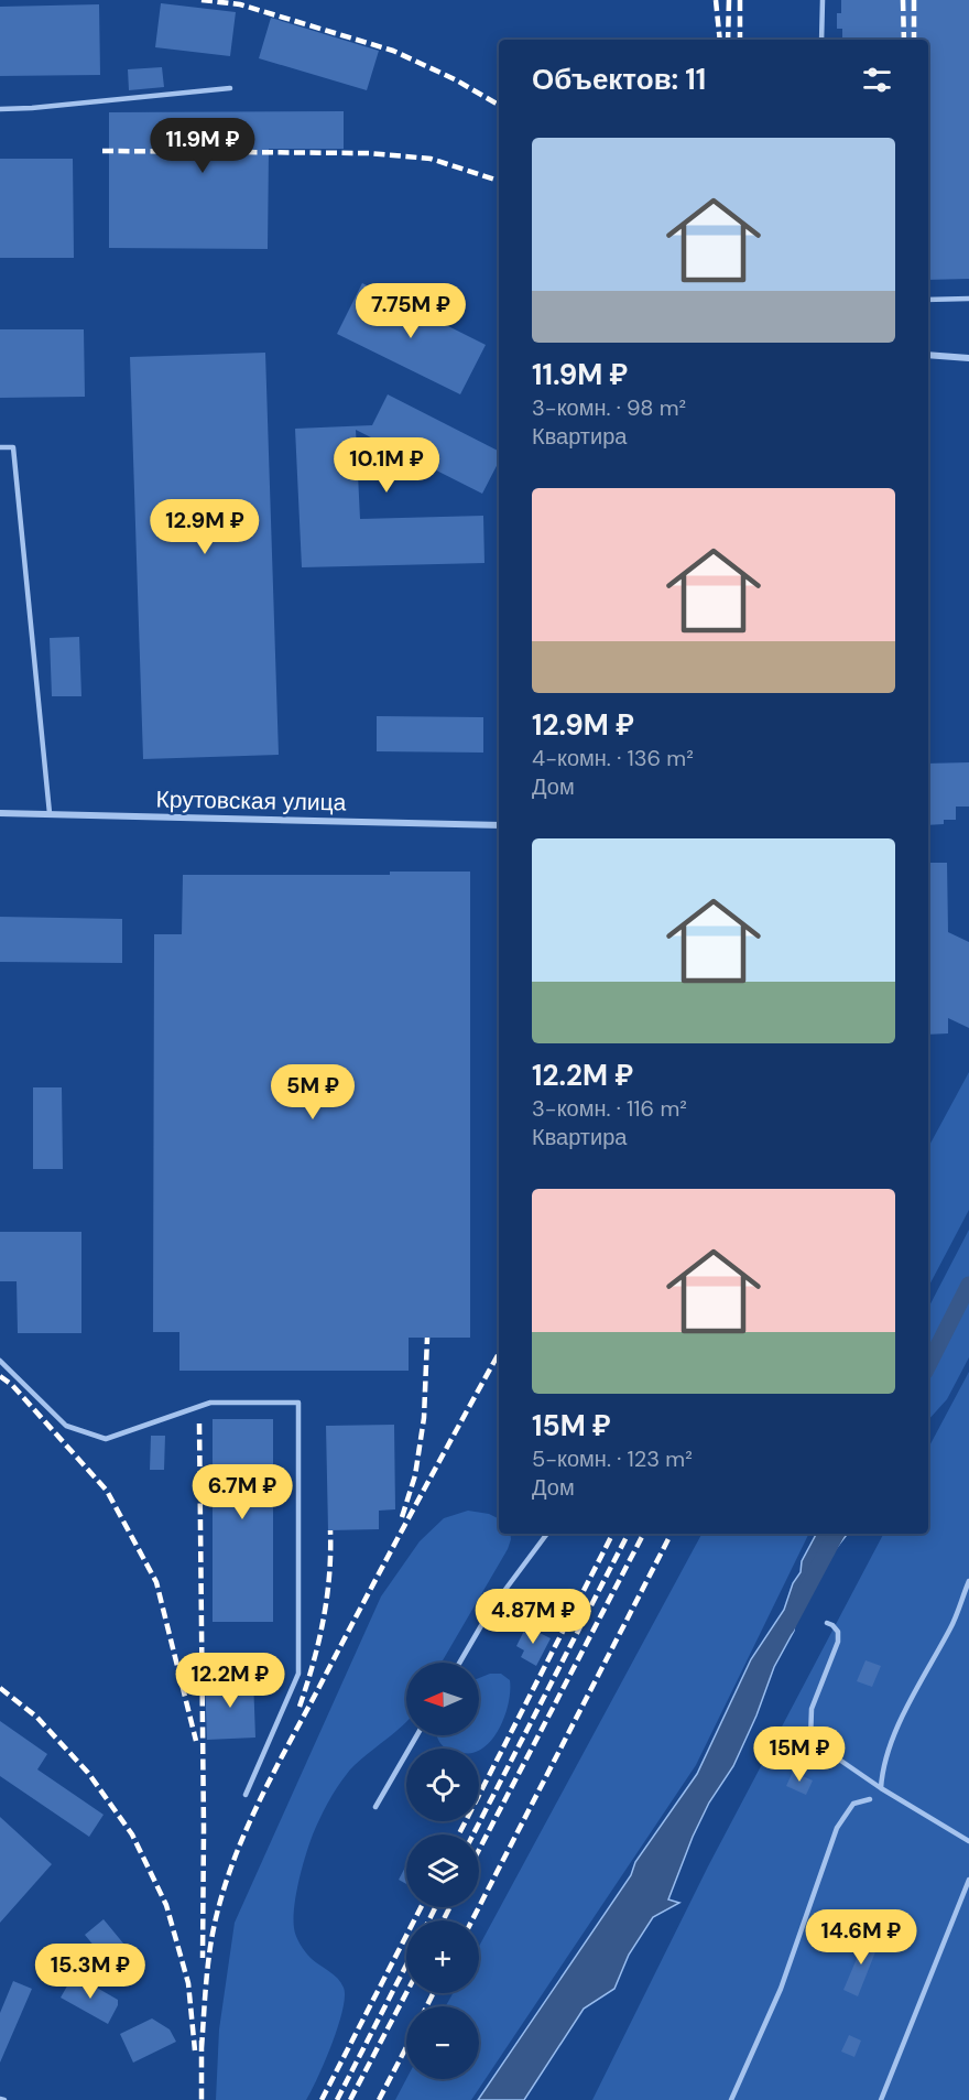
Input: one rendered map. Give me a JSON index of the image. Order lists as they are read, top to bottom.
{
  "streets": {
    "street": ["Крутовская улица"]
  },
  "north": "left",
  "page": {
    "heading": "Объектов: 11",
    "price": [
      "11.9M ₽",
      "7.75M ₽",
      "10.1M ₽",
      "12.9M ₽",
      "5M ₽",
      "6.7M ₽",
      "4.87M ₽",
      "12.2M ₽",
      "15M ₽",
      "14.6M ₽",
      "15.3M ₽"
    ],
    "list": [
      {
        "name": "11.9M ₽",
        "note": "3-комн. · 98 m² · Квартира"
      },
      {
        "name": "12.9M ₽",
        "note": "4-комн. · 136 m² · Дом"
      },
      {
        "name": "12.2M ₽",
        "note": "3-комн. · 116 m² · Квартира"
      },
      {
        "name": "15M ₽",
        "note": "5-комн. · 123 m² · Дом"
      }
    ],
    "map_buttons": ["+", "−"]
  }
}
